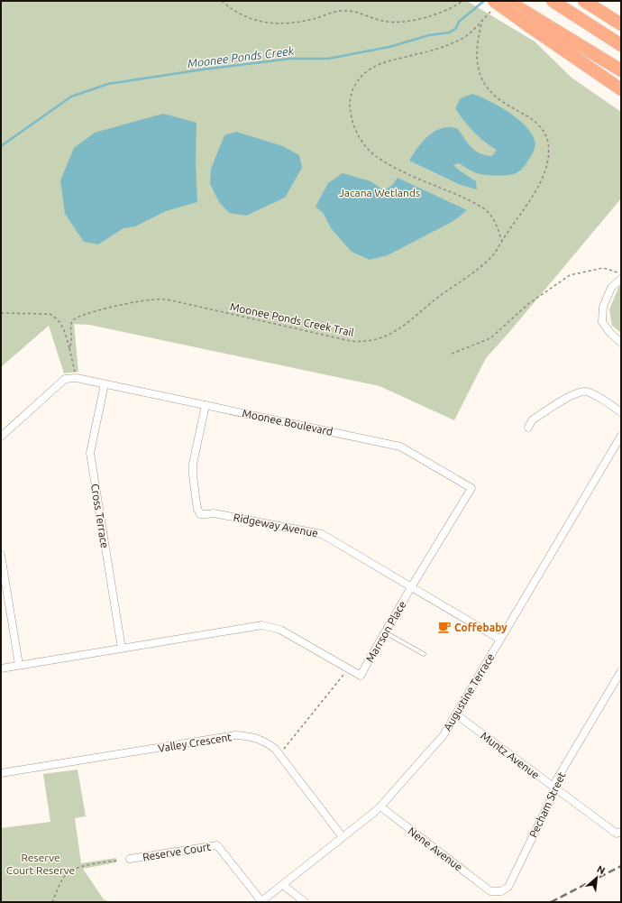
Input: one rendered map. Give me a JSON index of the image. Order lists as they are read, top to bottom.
{
  "streets": {
    "street": [
      "Moonee Boulevard",
      "Cross Terrace",
      "Ridgeway Avenue",
      "Marrson Place",
      "Augustine Terrace",
      "Valley Crescent",
      "Muntz Avenue",
      "Pecham Street",
      "Nene Avenue",
      "Reserve Court"
    ],
    "path": ["Moonee Ponds Creek Trail"]
  },
  "crossings": [
    ["Moonee Boulevard", "Cross Terrace"],
    ["Moonee Boulevard", "Ridgeway Avenue"],
    ["Moonee Boulevard", "Marrson Place"],
    ["Cross Terrace", "Marrson Place"],
    ["Ridgeway Avenue", "Marrson Place"],
    ["Ridgeway Avenue", "Augustine Terrace"],
    ["Augustine Terrace", "Valley Crescent"],
    ["Augustine Terrace", "Muntz Avenue"],
    ["Augustine Terrace", "Nene Avenue"],
    ["Augustine Terrace", "Reserve Court"],
    ["Muntz Avenue", "Pecham Street"],
    ["Pecham Street", "Nene Avenue"]
  ],
  "water": ["Moonee Ponds Creek"],
  "parks": ["Jacana Wetlands", "Reserve Court Reserve"],
  "places": {
    "cafe": ["Coffebaby"]
  },
  "north": "top right"
}
